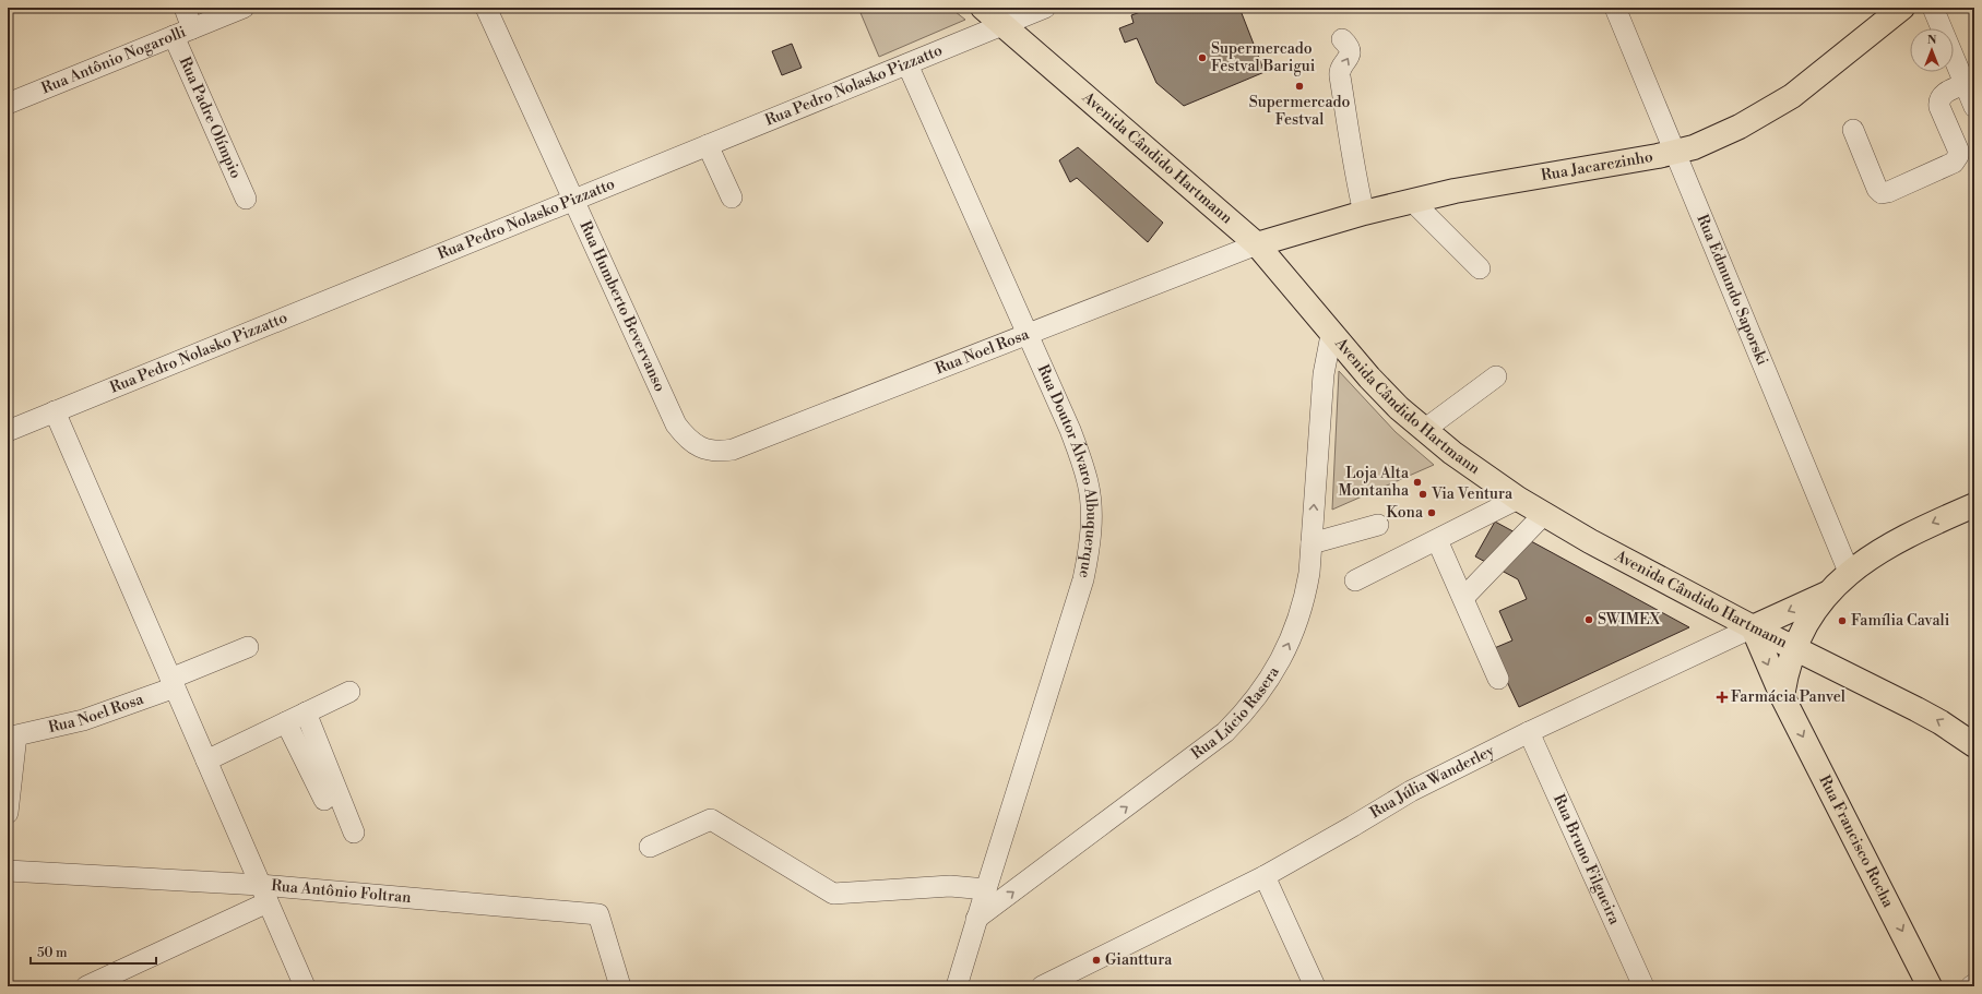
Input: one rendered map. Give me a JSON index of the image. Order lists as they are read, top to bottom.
{
  "streets": {
    "main road": [
      "Avenida Cândido Hartmann",
      "Rua Jacarezinho",
      "Rua Júlia Wanderley",
      "Rua Francisco Rocha"
    ],
    "street": [
      "Rua Antônio Nogarolli",
      "Rua Pedro Nolasko Pizzatto",
      "Rua Padre Olímpio",
      "Rua Edmundo Saporski",
      "Rua Humberto Bevervanso",
      "Rua Noel Rosa",
      "Rua Doutor Álvaro Albuquerque",
      "Rua Lúcio Rasera",
      "Rua Bruno Filgueira",
      "Rua Antônio Foltran"
    ]
  },
  "crossings": [
    ["Rua Antônio Nogarolli", "Rua Padre Olímpio"],
    ["Rua Pedro Nolasko Pizzatto", "Avenida Cândido Hartmann"],
    ["Rua Pedro Nolasko Pizzatto", "Rua Humberto Bevervanso"],
    ["Rua Pedro Nolasko Pizzatto", "Rua Doutor Álvaro Albuquerque"],
    ["Avenida Cândido Hartmann", "Rua Jacarezinho"],
    ["Avenida Cândido Hartmann", "Rua Noel Rosa"],
    ["Avenida Cândido Hartmann", "Rua Lúcio Rasera"],
    ["Avenida Cândido Hartmann", "Rua Júlia Wanderley"],
    ["Avenida Cândido Hartmann", "Rua Francisco Rocha"],
    ["Rua Jacarezinho", "Rua Edmundo Saporski"],
    ["Rua Jacarezinho", "Rua Noel Rosa"],
    ["Rua Edmundo Saporski", "Rua Júlia Wanderley"],
    ["Rua Humberto Bevervanso", "Rua Noel Rosa"],
    ["Rua Noel Rosa", "Rua Doutor Álvaro Albuquerque"],
    ["Rua Doutor Álvaro Albuquerque", "Rua Lúcio Rasera"],
    ["Rua Júlia Wanderley", "Rua Francisco Rocha"],
    ["Rua Júlia Wanderley", "Rua Bruno Filgueira"]
  ],
  "one_way": ["Rua Lúcio Rasera", "Rua Francisco Rocha"],
  "places": {
    "other": [
      "Supermercado Festval Barigui",
      "Supermercado Festval",
      "Loja Alta Montanha",
      "Via Ventura",
      "Kona",
      "SWIMEX",
      "Família Cavali",
      "Gianttura"
    ],
    "health": ["Farmácia Panvel"]
  },
  "scale_bar": "50 m",
  "north": "top"
}
